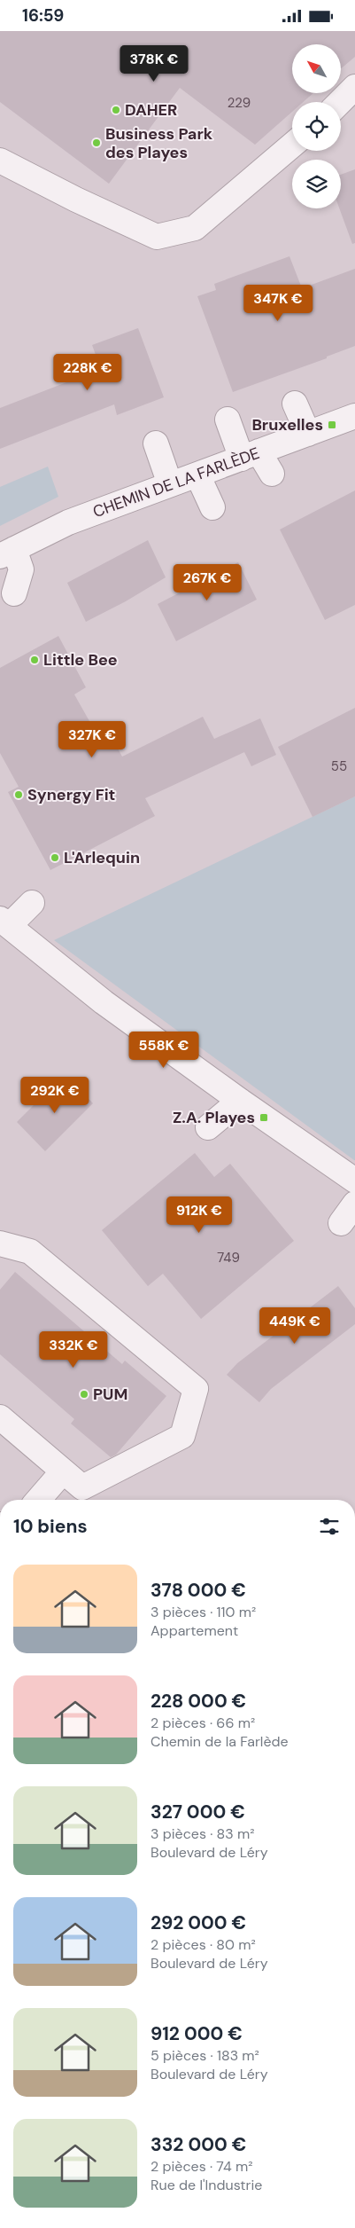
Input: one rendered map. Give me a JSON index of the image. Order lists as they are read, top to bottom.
{
  "streets": {
    "street": ["CHEMIN DE LA FARLÈDE"]
  },
  "places": {
    "other": [
      "DAHER",
      "Business Park des Playes",
      "Little Bee",
      "Synergy Fit",
      "L'Arlequin",
      "PUM"
    ],
    "transit": ["Bruxelles", "Z.A. Playes"]
  },
  "house_numbers": ["229", "55", "749"],
  "north": "top left",
  "page": {
    "status": "16:59",
    "price": [
      "378K €",
      "347K €",
      "228K €",
      "267K €",
      "327K €",
      "558K €",
      "292K €",
      "912K €",
      "449K €",
      "332K €"
    ],
    "heading": "10 biens",
    "list": [
      {
        "name": "378 000 €",
        "note": "3 pièces · 110 m² · Appartement"
      },
      {
        "name": "228 000 €",
        "note": "2 pièces · 66 m² · Chemin de la Farlède"
      },
      {
        "name": "327 000 €",
        "note": "3 pièces · 83 m² · Boulevard de Léry"
      },
      {
        "name": "292 000 €",
        "note": "2 pièces · 80 m² · Boulevard de Léry"
      },
      {
        "name": "912 000 €",
        "note": "5 pièces · 183 m² · Boulevard de Léry"
      },
      {
        "name": "332 000 €",
        "note": "2 pièces · 74 m² · Rue de l'Industrie"
      }
    ]
  }
}
